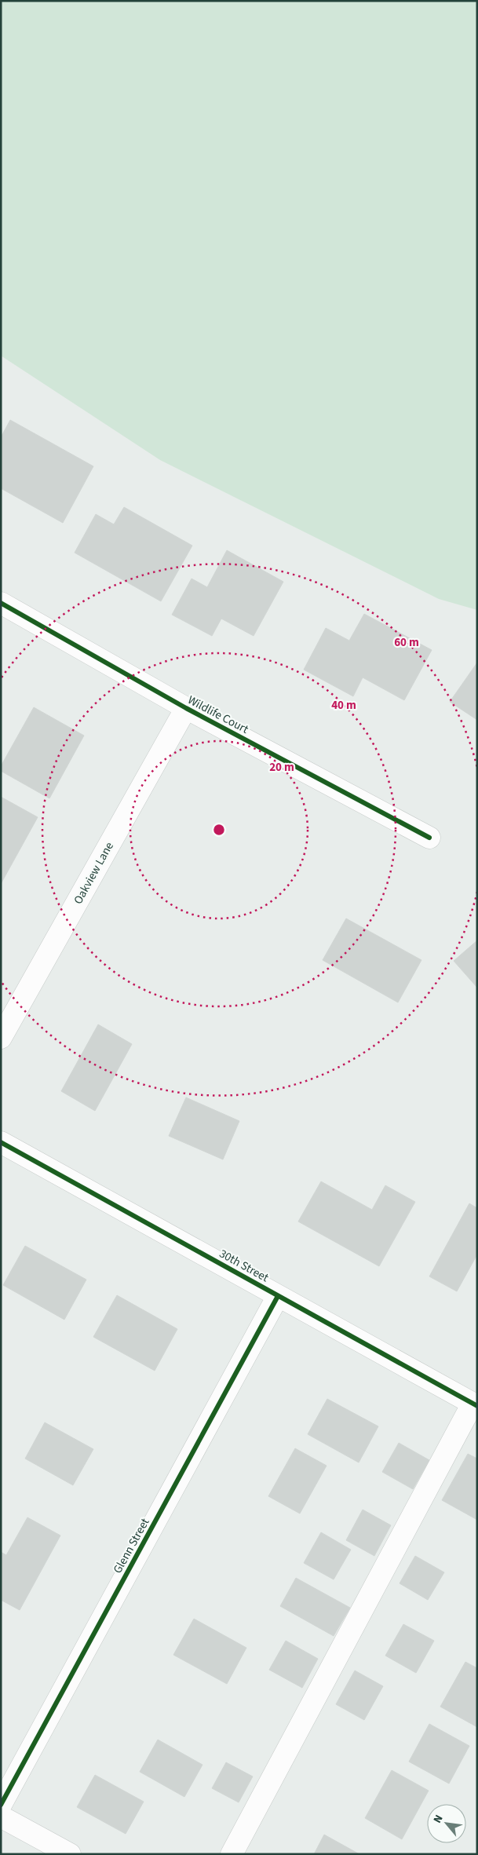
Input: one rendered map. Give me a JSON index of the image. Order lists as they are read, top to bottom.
{
  "streets": {
    "street": [
      "Wildlife Court",
      "Oakview Lane",
      "30th Street",
      "Glenn Street"
    ]
  },
  "crossings": [
    ["Wildlife Court", "Oakview Lane"],
    ["30th Street", "Glenn Street"]
  ],
  "north": "top left",
  "rings": ["60 m", "40 m", "20 m"]
}
